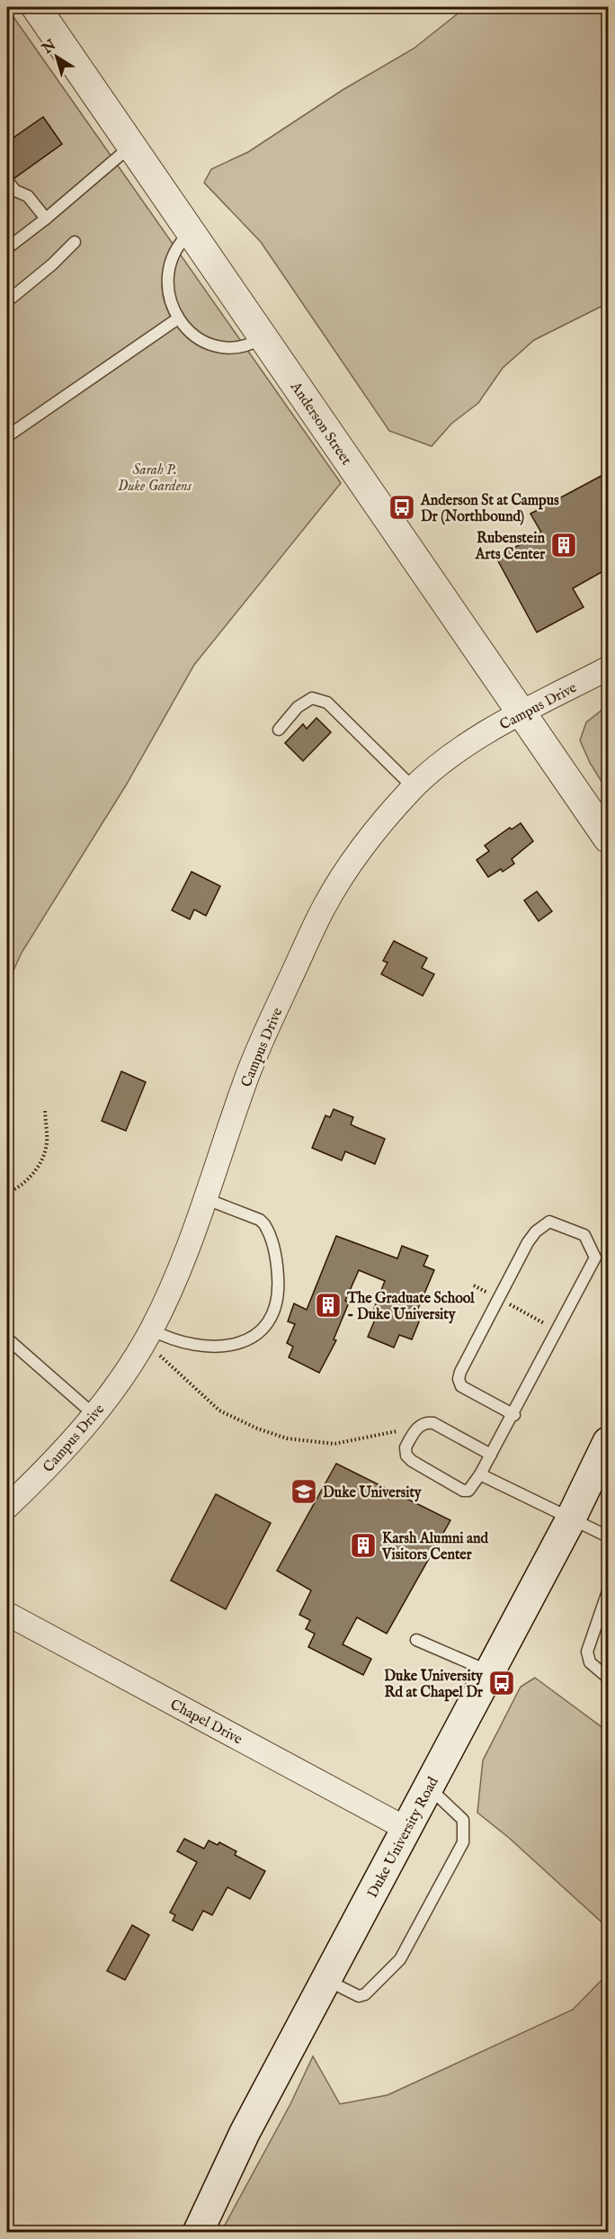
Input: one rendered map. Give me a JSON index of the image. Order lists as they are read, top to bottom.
{
  "streets": {
    "main road": ["Duke University Road"],
    "street": ["Anderson Street", "Campus Drive", "Chapel Drive"]
  },
  "crossings": [
    ["Anderson Street", "Campus Drive"],
    ["Chapel Drive", "Duke University Road"]
  ],
  "parks": ["Sarah P. Duke Gardens"],
  "places": {
    "bus stop": ["Anderson St at Campus Dr (Northbound)", "Duke University Rd at Chapel Dr"],
    "building": ["Rubenstein Arts Center", "The Graduate School - Duke University", "Karsh Alumni and Visitors Center"],
    "school or university": ["Duke University"]
  },
  "north": "top left"
}
